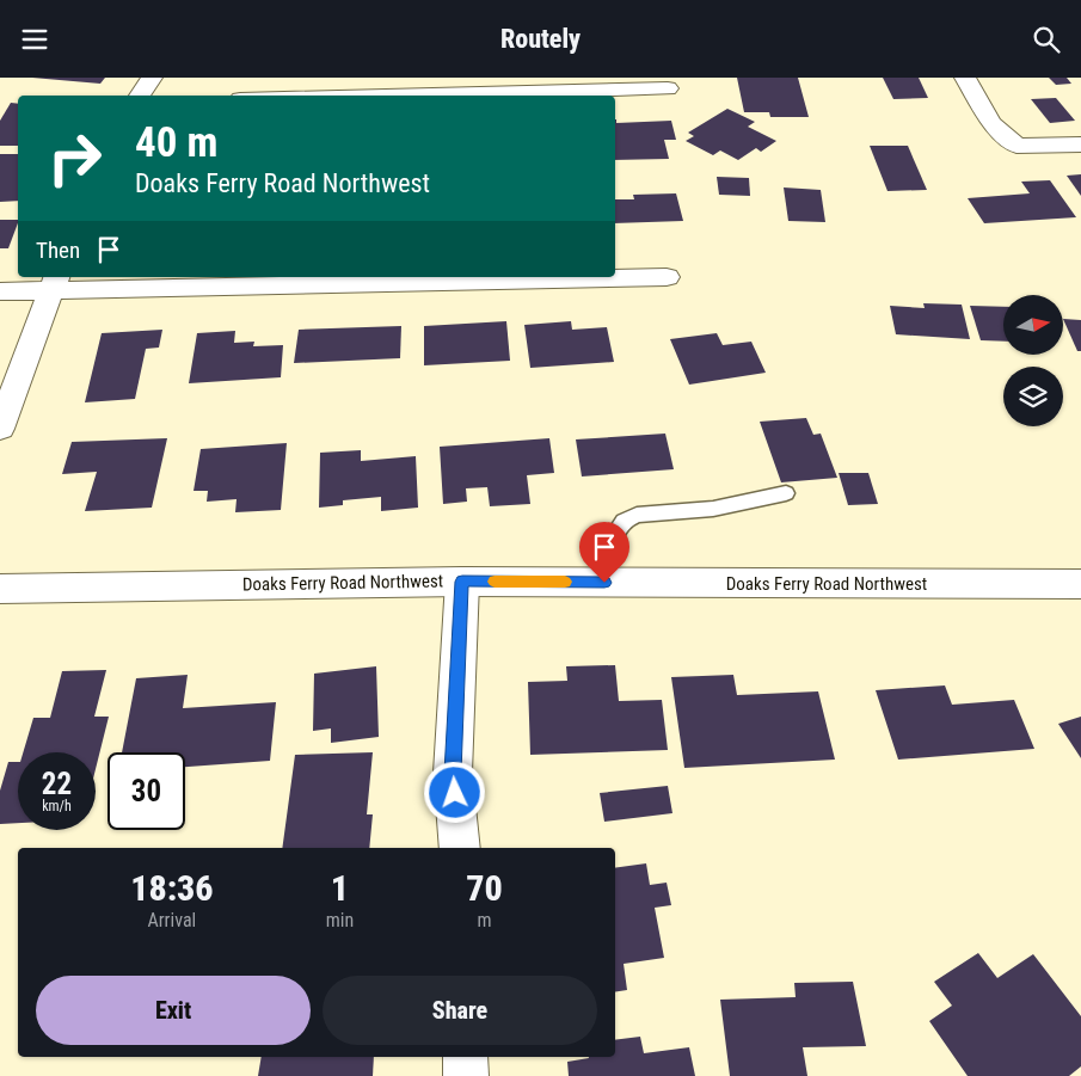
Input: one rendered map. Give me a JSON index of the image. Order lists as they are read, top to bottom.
{
  "streets": {
    "street": ["Doaks Ferry Road Northwest"]
  },
  "north": "right",
  "page": {
    "header": "Routely",
    "turn": ["40 m", "Doaks Ferry Road Northwest"],
    "then": "Then",
    "speed": "22 km/h",
    "limit": "30",
    "eta": [
      "18:36",
      "Arrival",
      "1",
      "min",
      "70",
      "m"
    ],
    "buttons": ["Exit", "Share"]
  }
}
